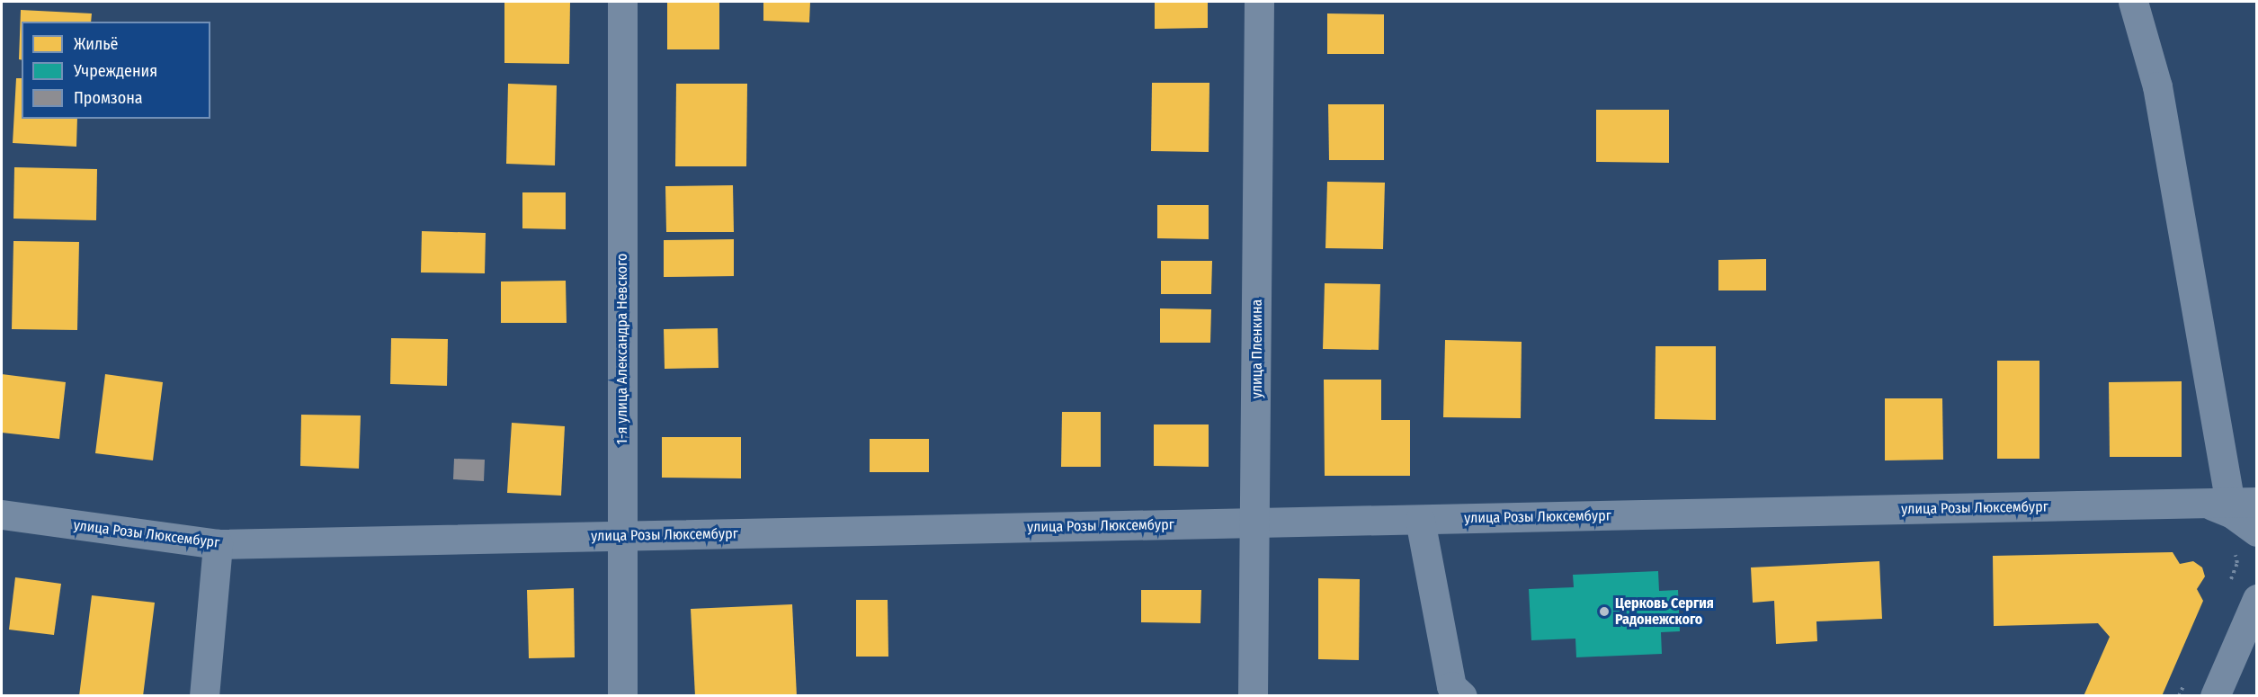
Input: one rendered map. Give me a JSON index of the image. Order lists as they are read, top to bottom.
{
  "streets": {
    "street": ["1-я улица Александра Невского", "улица Пленкина", "улица Розы Люксембург"]
  },
  "crossings": [
    ["1-я улица Александра Невского", "улица Розы Люксембург"],
    ["улица Пленкина", "улица Розы Люксембург"]
  ],
  "places": ["Церковь Сергия Радонежского"],
  "legend": ["Жильё", "Учреждения", "Промзона"]
}
